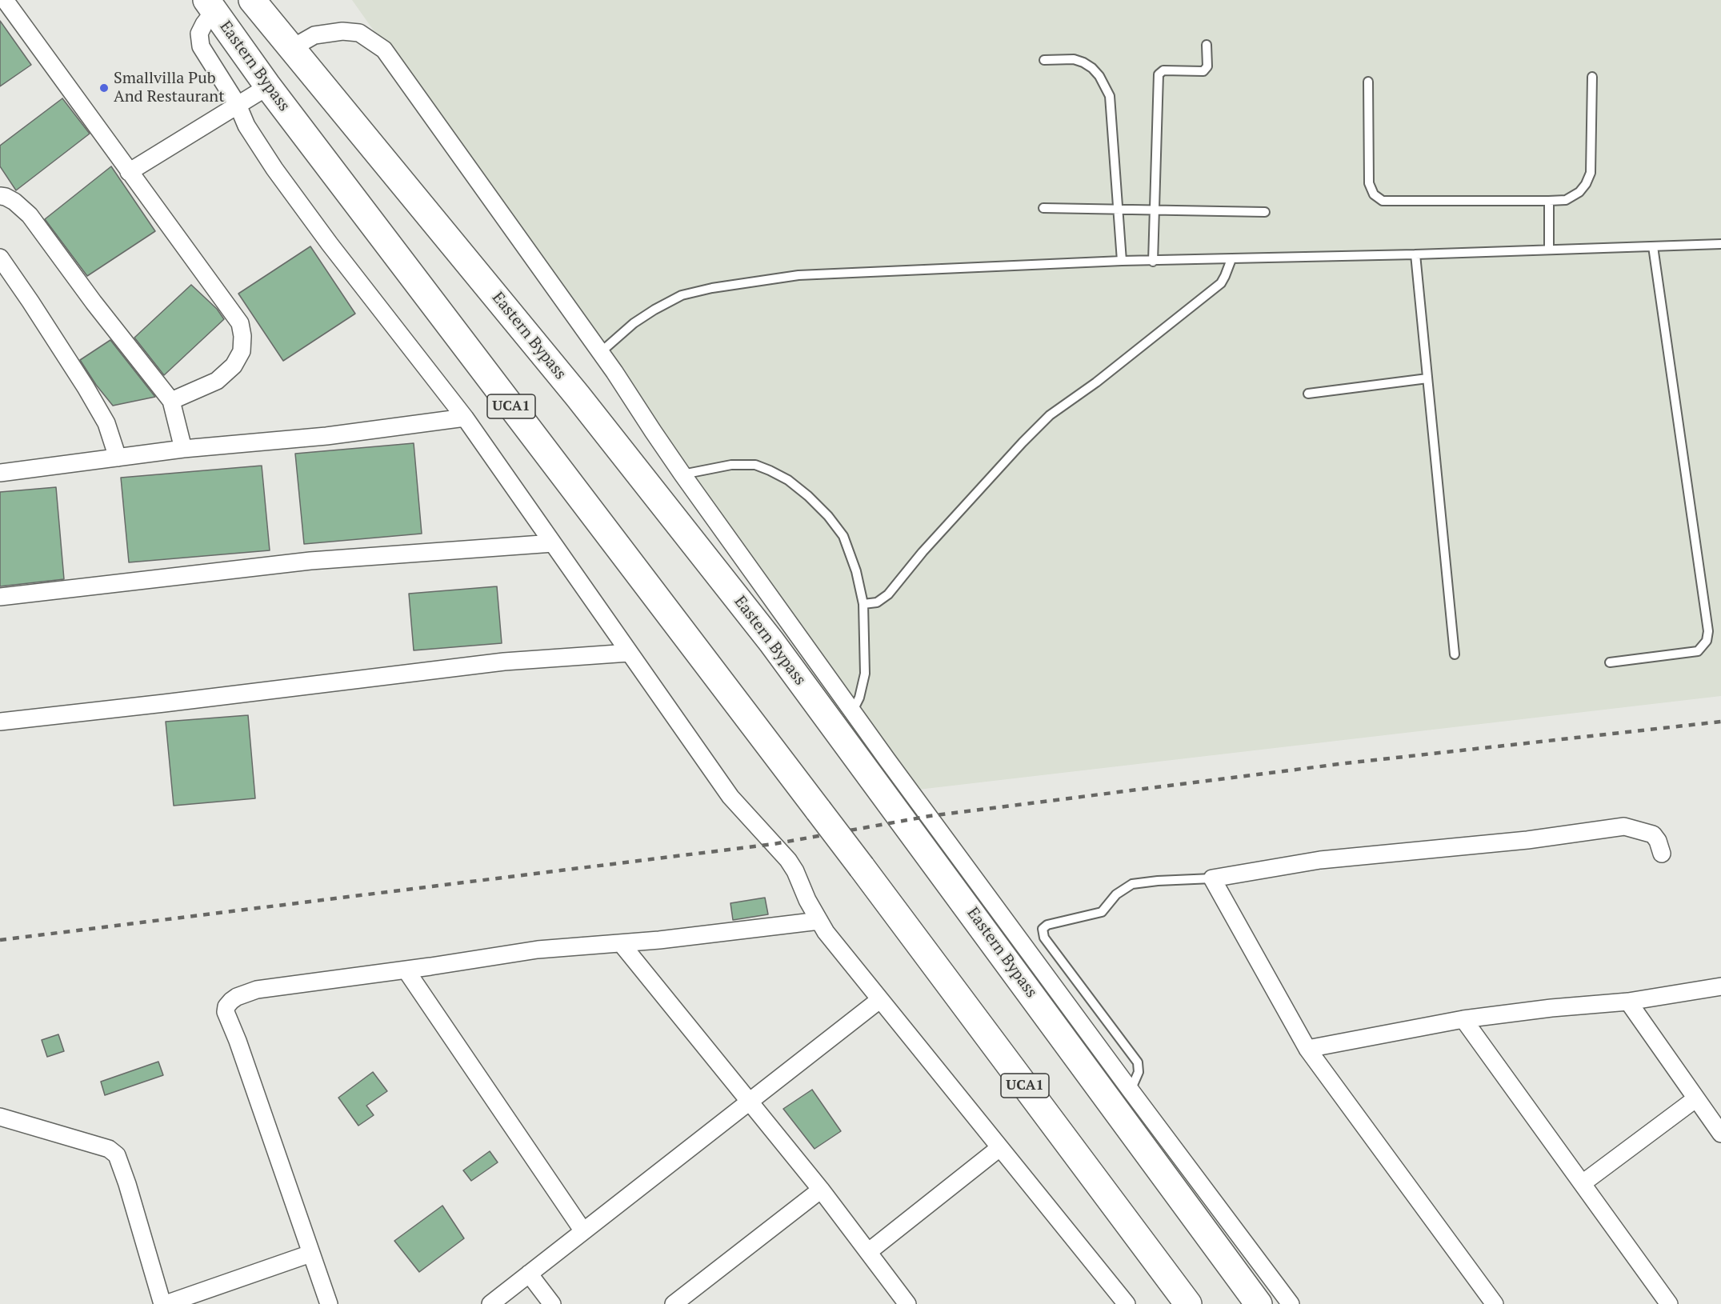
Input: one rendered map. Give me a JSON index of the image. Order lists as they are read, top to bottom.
{
  "streets": {
    "main road": ["Eastern Bypass", "UCA1"]
  },
  "places": ["Smallvilla Pub And Restaurant"]
}
